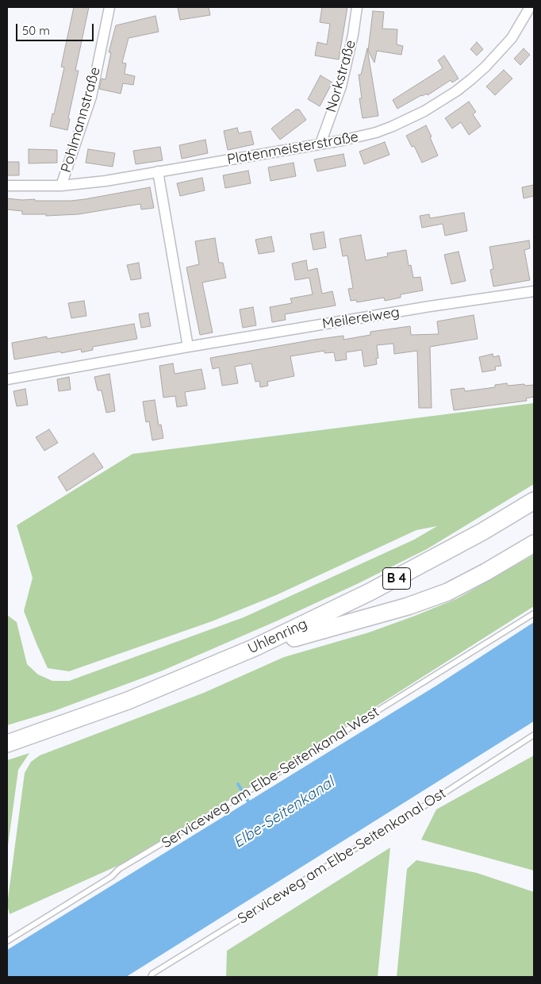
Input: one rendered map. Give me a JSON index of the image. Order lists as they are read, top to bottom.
{
  "streets": {
    "highway": ["B 4", "Uhlenring"],
    "street": [
      "Norkstraße",
      "Pohlmannstraße",
      "Platenmeisterstraße",
      "Meilereiweg"
    ],
    "lane": ["Serviceweg am Elbe-Seitenkanal West", "Serviceweg am Elbe-Seitenkanal Ost"]
  },
  "crossings": [
    ["Norkstraße", "Platenmeisterstraße"],
    ["Pohlmannstraße", "Platenmeisterstraße"]
  ],
  "water": ["Elbe-Seitenkanal"],
  "scale_bar": "50 m"
}
